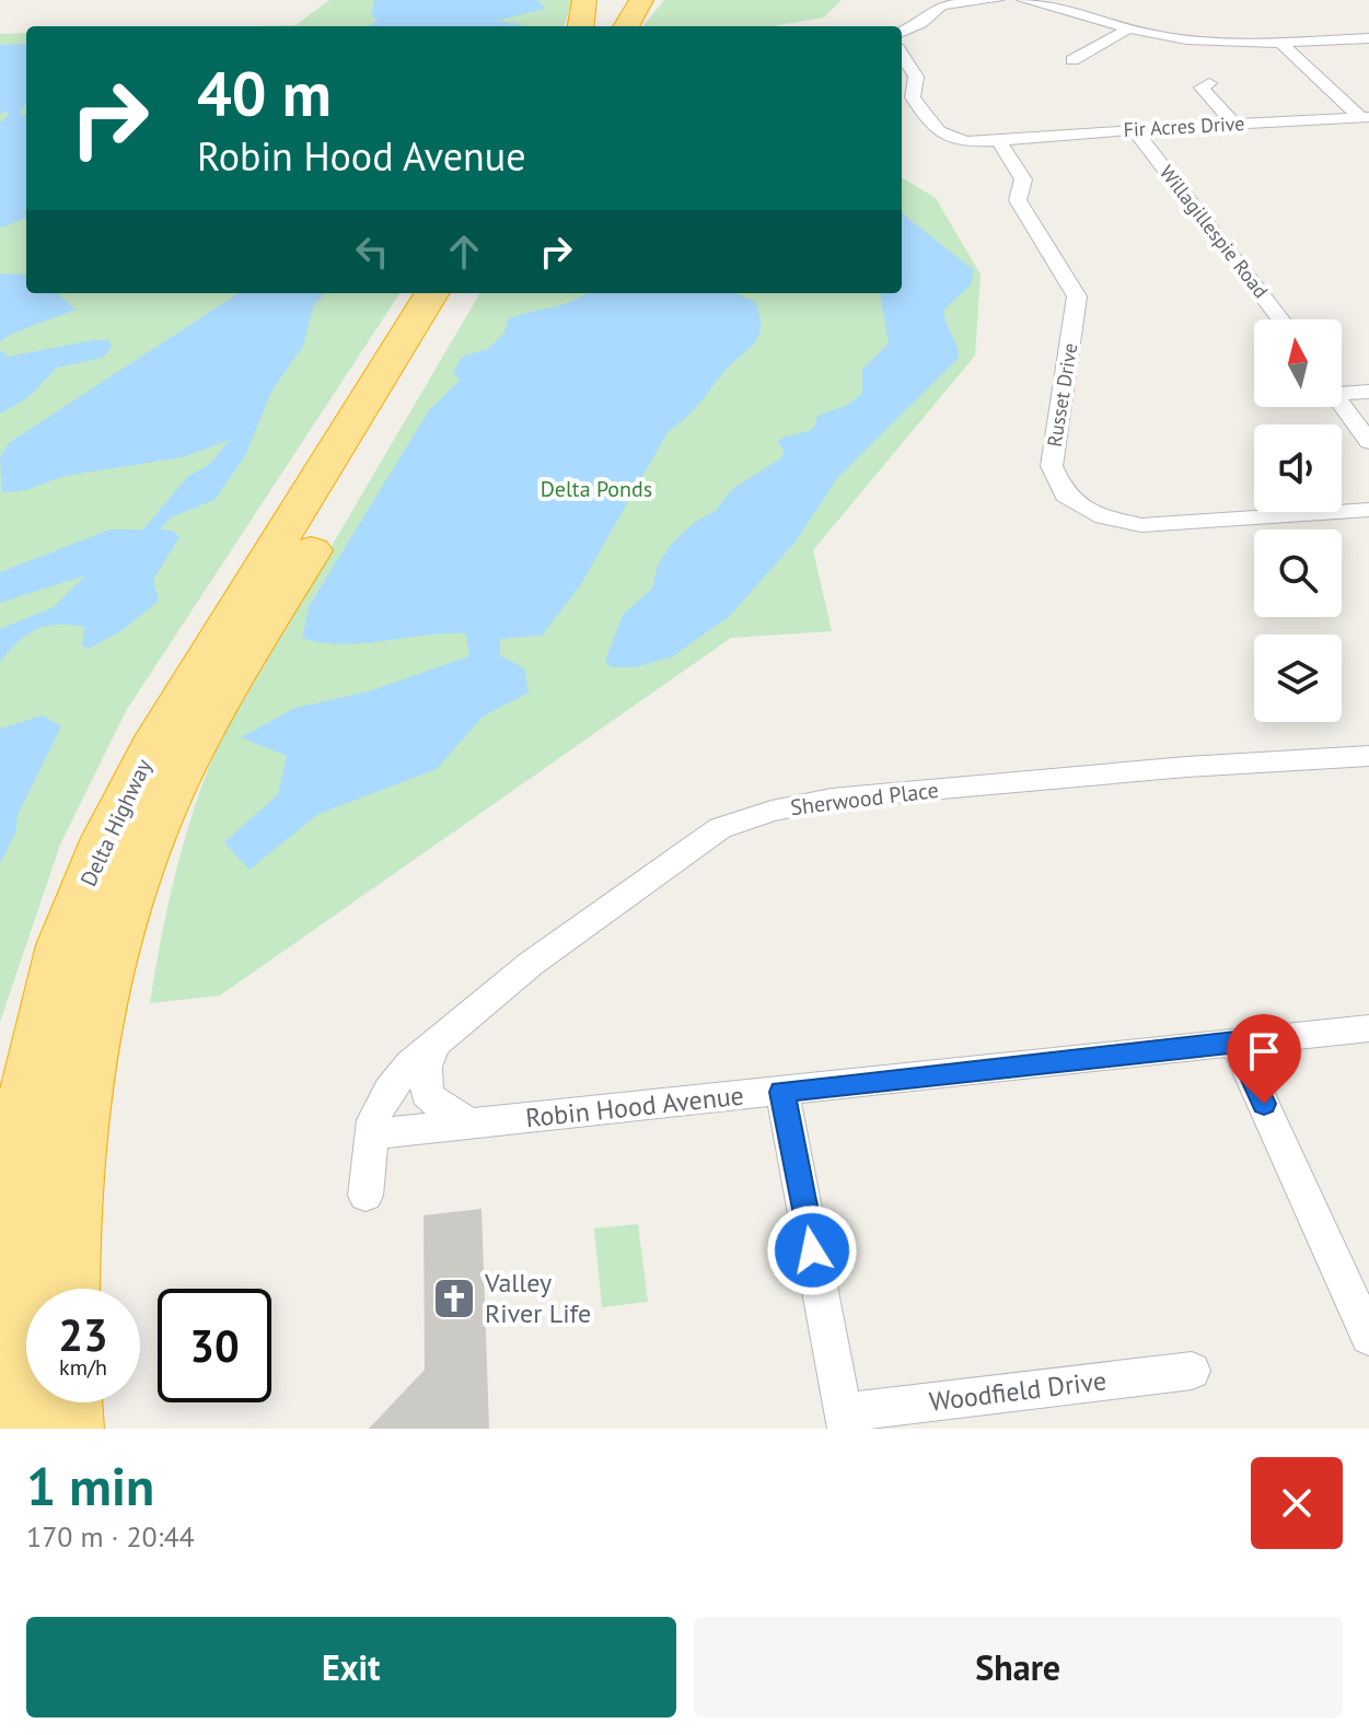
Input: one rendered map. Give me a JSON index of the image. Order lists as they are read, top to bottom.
{
  "streets": {
    "highway": ["Delta Highway"],
    "street": [
      "Fir Acres Drive",
      "Willagillespie Road",
      "Russet Drive",
      "Sherwood Place",
      "Robin Hood Avenue",
      "Woodfield Drive"
    ]
  },
  "crossings": [
    ["Fir Acres Drive", "Willagillespie Road"],
    ["Fir Acres Drive", "Russet Drive"],
    ["Sherwood Place", "Robin Hood Avenue"],
    ["Robin Hood Avenue", "Woodfield Drive"]
  ],
  "parks": ["Delta Ponds"],
  "places": {
    "church": ["Valley River Life"]
  },
  "north": "top",
  "page": {
    "turn": ["40 m", "Robin Hood Avenue"],
    "speed": "23 km/h",
    "limit": "30",
    "heading": ["1 min", "170 m · 20:44"],
    "buttons": ["Exit", "Share"]
  }
}
